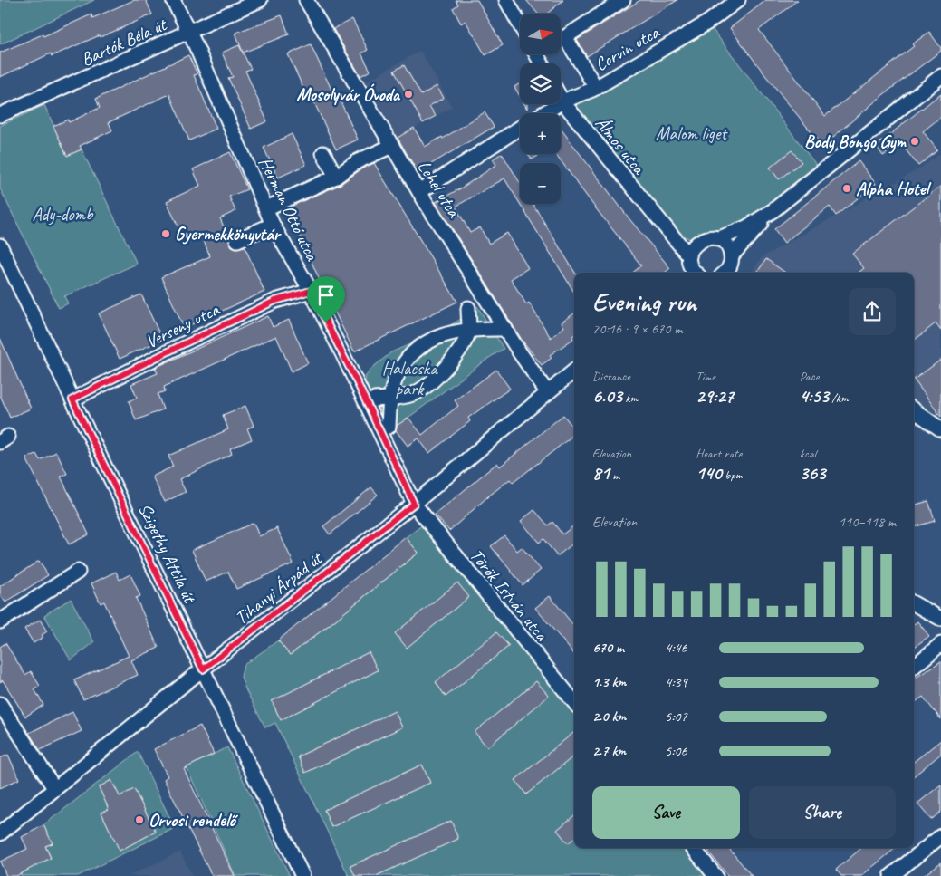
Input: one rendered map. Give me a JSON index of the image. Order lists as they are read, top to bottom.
{
  "streets": {
    "street": [
      "Bartók Béla út",
      "Corvin utca",
      "Álmos utca",
      "Lehel utca",
      "Herman Ottó utca",
      "Verseny utca",
      "Szigethy Attila út",
      "Tihanyi Árpád út",
      "Török István utca"
    ]
  },
  "crossings": [
    ["Bartók Béla út", "Herman Ottó utca"],
    ["Corvin utca", "Álmos utca"],
    ["Lehel utca", "Tihanyi Árpád út"],
    ["Herman Ottó utca", "Verseny utca"],
    ["Herman Ottó utca", "Tihanyi Árpád út"],
    ["Herman Ottó utca", "Török István utca"],
    ["Verseny utca", "Szigethy Attila út"],
    ["Szigethy Attila út", "Tihanyi Árpád út"],
    ["Tihanyi Árpád út", "Török István utca"]
  ],
  "parks": ["Malom liget", "Ady-domb", "Halacska park"],
  "places": [
    "Mosolyvár Óvoda",
    "Body Bongo Gym",
    "Alpha Hotel",
    "Gyermekkönyvtár",
    "Orvosi rendelő"
  ],
  "north": "right",
  "page": {
    "map_buttons": ["+", "−"],
    "heading": ["Evening run", "20:16 · 9 × 670 m"],
    "stats": [
      ["Distance", "6.03 km"],
      ["Time", "29:27"],
      ["Pace", "4:53 /km"],
      ["Elevation", "81 m"],
      ["Heart rate", "140 bpm"],
      ["kcal", "363"]
    ],
    "chart": ["Elevation", "110–118 m"],
    "list": [
      {
        "name": "670 m",
        "note": "4:46"
      },
      {
        "name": "1.3 km",
        "note": "4:39"
      },
      {
        "name": "2.0 km",
        "note": "5:07"
      },
      {
        "name": "2.7 km",
        "note": "5:06"
      }
    ],
    "buttons": ["Save", "Share"]
  }
}
